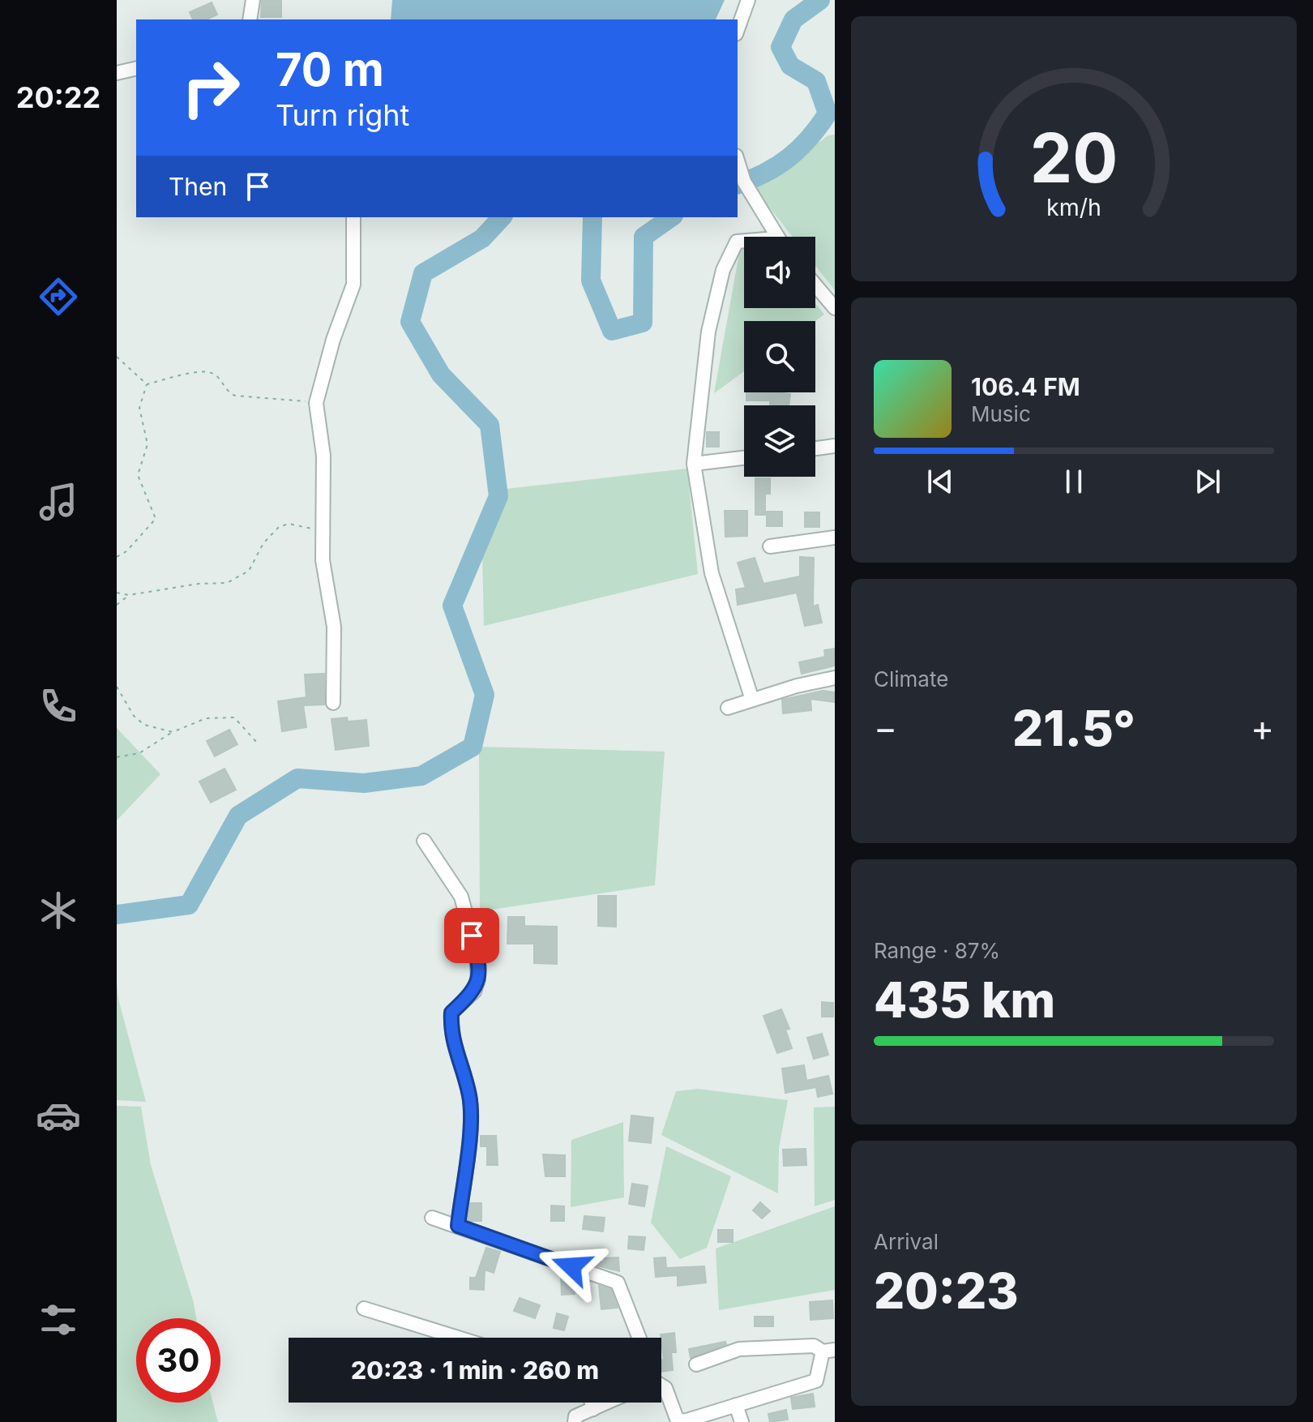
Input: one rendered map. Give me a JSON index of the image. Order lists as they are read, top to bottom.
{
  "page": {
    "tabs": "20:22",
    "turn": ["70 m", "Turn right"],
    "then": "Then",
    "song": ["106.4 FM", "Music"],
    "tile": [
      "Climate",
      ["Range · 87%", "435 km"],
      ["Arrival", "20:23"]
    ],
    "heat": ["−", "21.5°", "+"],
    "limit": "30",
    "trip": "20:23 · 1 min · 260 m",
    "gauge": ["20", "km/h"]
  }
}
